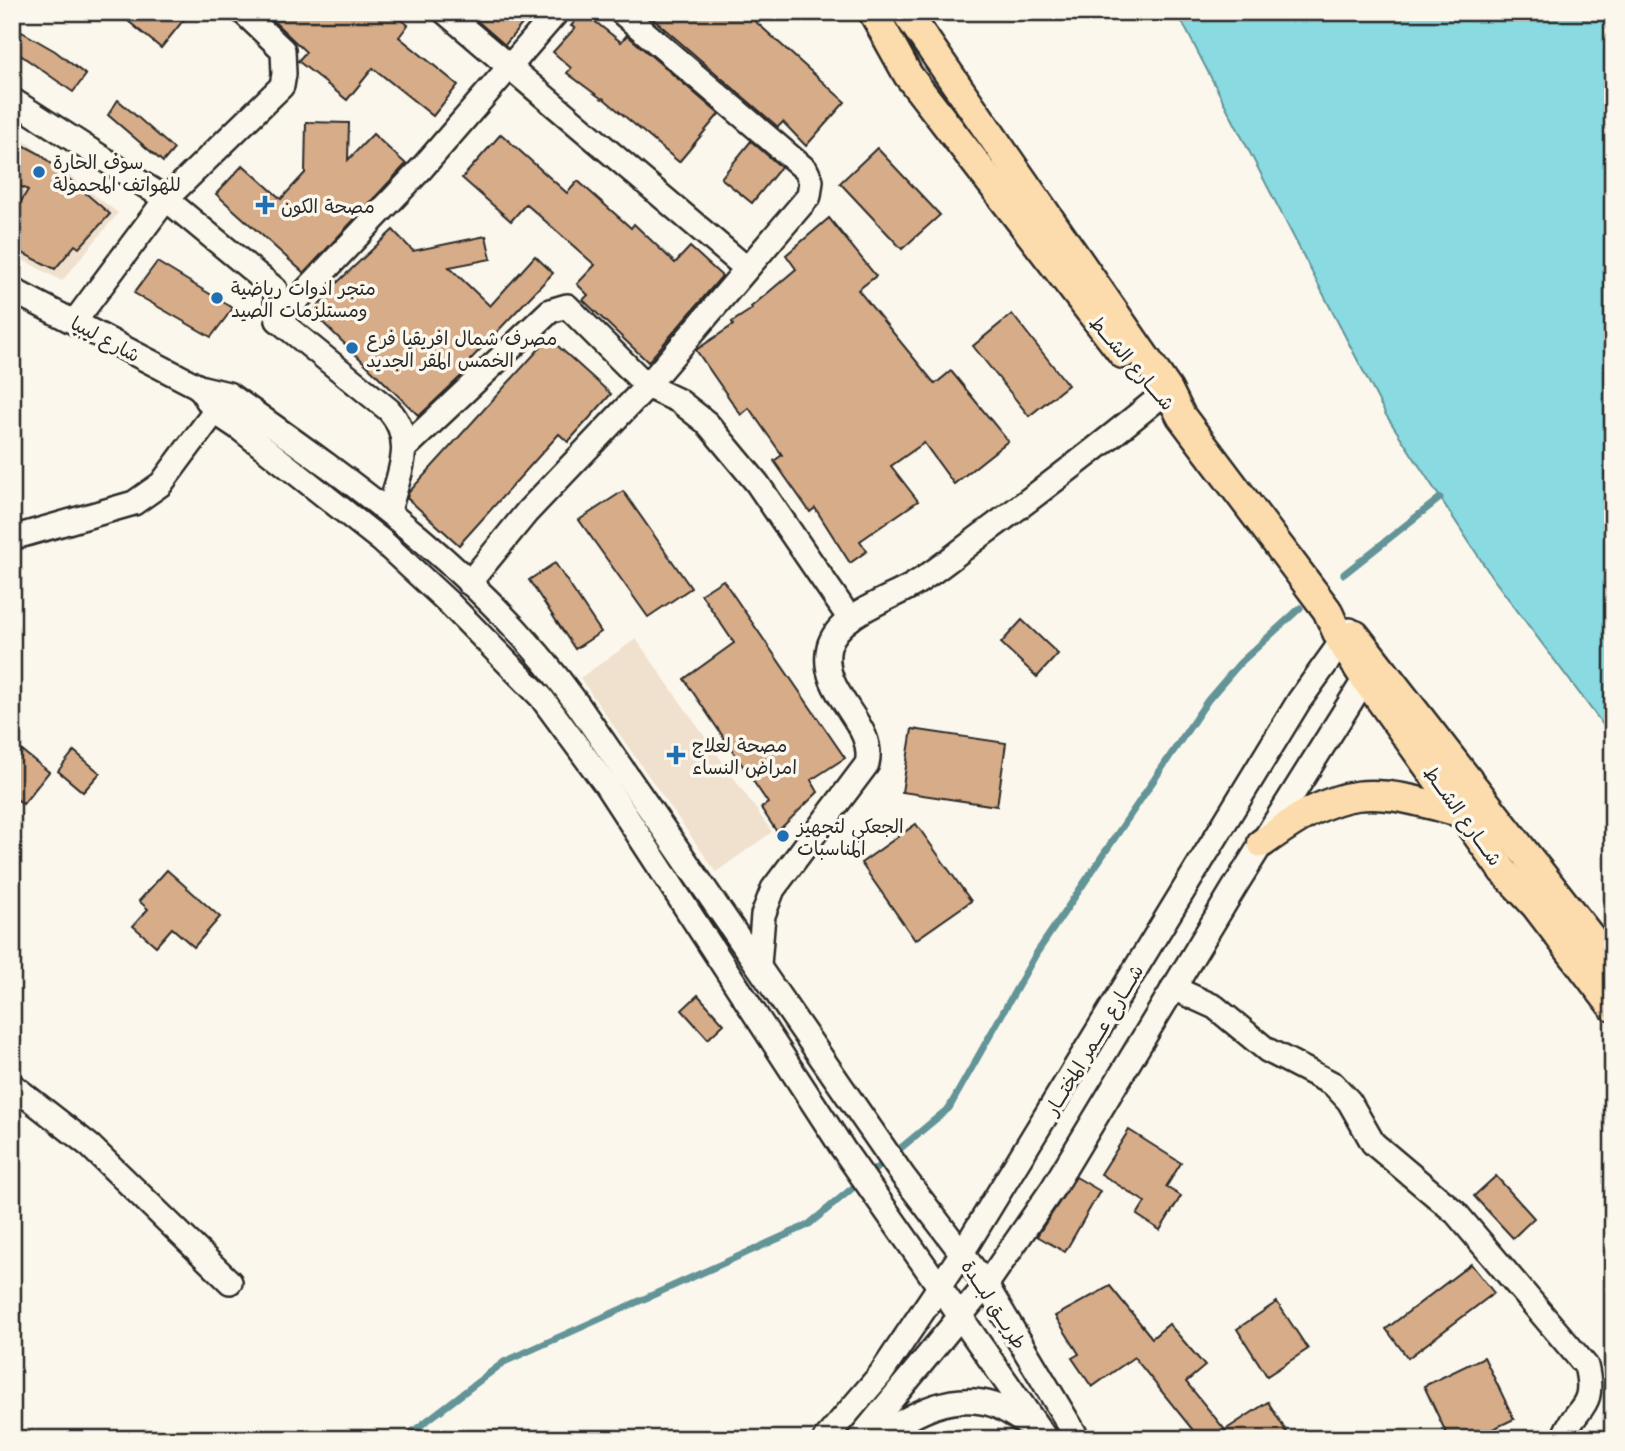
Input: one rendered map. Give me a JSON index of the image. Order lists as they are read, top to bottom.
{
  "streets": {
    "main road": ["شــــارع الشـــط"],
    "street": ["شارع ليبيا", "شــــارع عـــمر المختـــار", "طريـــق لبـــدة"]
  },
  "crossings": [
    ["شارع ليبيا", "طريـــق لبـــدة"],
    ["شــــارع الشـــط", "شــــارع عـــمر المختـــار"],
    ["شــــارع عـــمر المختـــار", "طريـــق لبـــدة"]
  ],
  "places": {
    "other": [
      "سوف الحارة للهواتف المحمولة",
      "متجر ادوات رياضية ومستلزمات الصيد",
      "مصرف شمال افريقيا فرع الخمس المقر الجديد",
      "الجعكي لتجهيز المناسبات"
    ],
    "health": ["مصحة الكون", "مصحة لعلاج امراض النساء"]
  }
}
